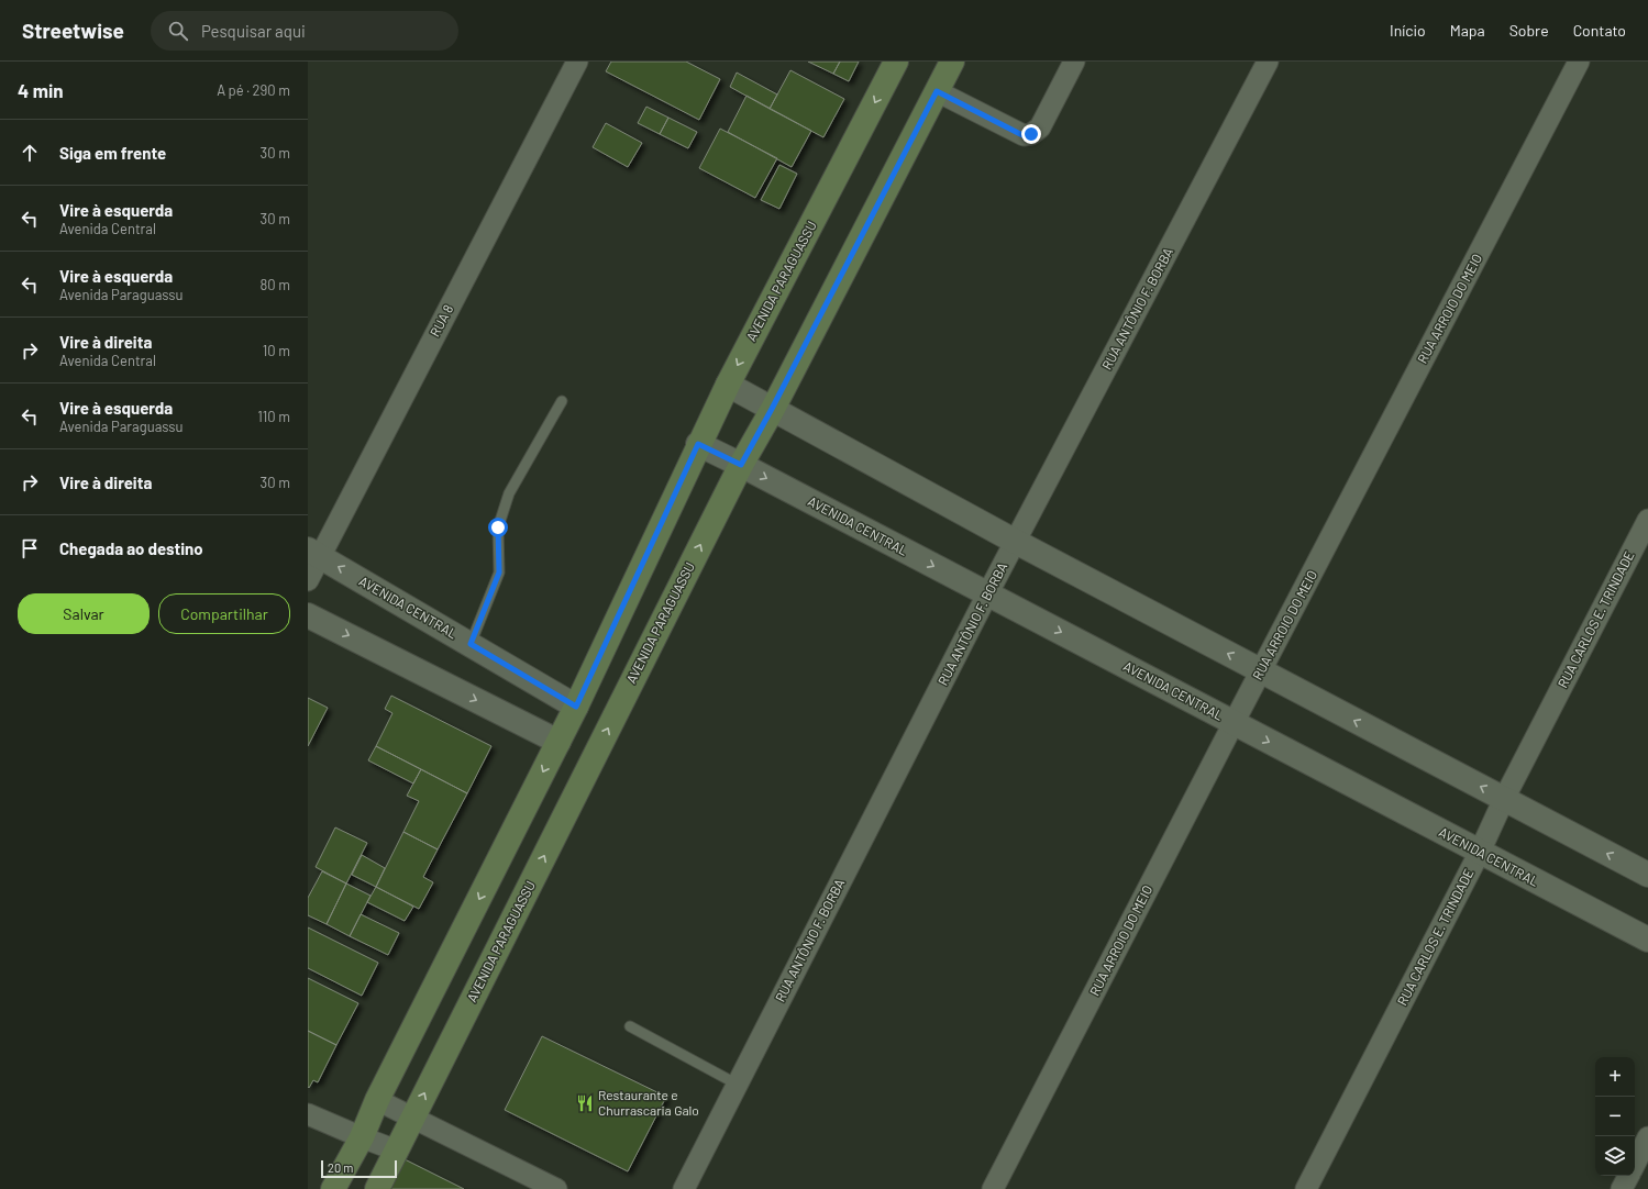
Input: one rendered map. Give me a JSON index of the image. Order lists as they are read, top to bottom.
{
  "streets": {
    "main road": ["AVENIDA PARAGUASSU"],
    "street": [
      "RUA ANTÔNIO F. BORBA",
      "RUA ARROIO DO MEIO",
      "RUA 8",
      "AVENIDA CENTRAL",
      "RUA CARLOS E. TRINDADE"
    ]
  },
  "crossings": [
    ["AVENIDA PARAGUASSU", "AVENIDA CENTRAL"],
    ["RUA ANTÔNIO F. BORBA", "AVENIDA CENTRAL"],
    ["RUA ARROIO DO MEIO", "AVENIDA CENTRAL"],
    ["RUA 8", "AVENIDA CENTRAL"],
    ["AVENIDA CENTRAL", "RUA CARLOS E. TRINDADE"]
  ],
  "places": {
    "restaurant": ["Restaurante e Churrascaria Galo"]
  },
  "scale_bar": "20 m",
  "page": {
    "header": "Streetwise",
    "search": "Pesquisar aqui",
    "nav": [
      "Início",
      "Mapa",
      "Sobre",
      "Contato"
    ],
    "heading": ["4 min", "A pé · 290 m"],
    "list": [
      ["Siga em frente", "30 m"],
      ["Vire à esquerda", "Avenida Central", "30 m"],
      ["Vire à esquerda", "Avenida Paraguassu", "80 m"],
      ["Vire à direita", "Avenida Central", "10 m"],
      ["Vire à esquerda", "Avenida Paraguassu", "110 m"],
      ["Vire à direita", "30 m"],
      "Chegada ao destino"
    ],
    "buttons": ["Salvar", "Compartilhar"],
    "map_buttons": ["+", "−"],
    "scale": "20 m"
  }
}
